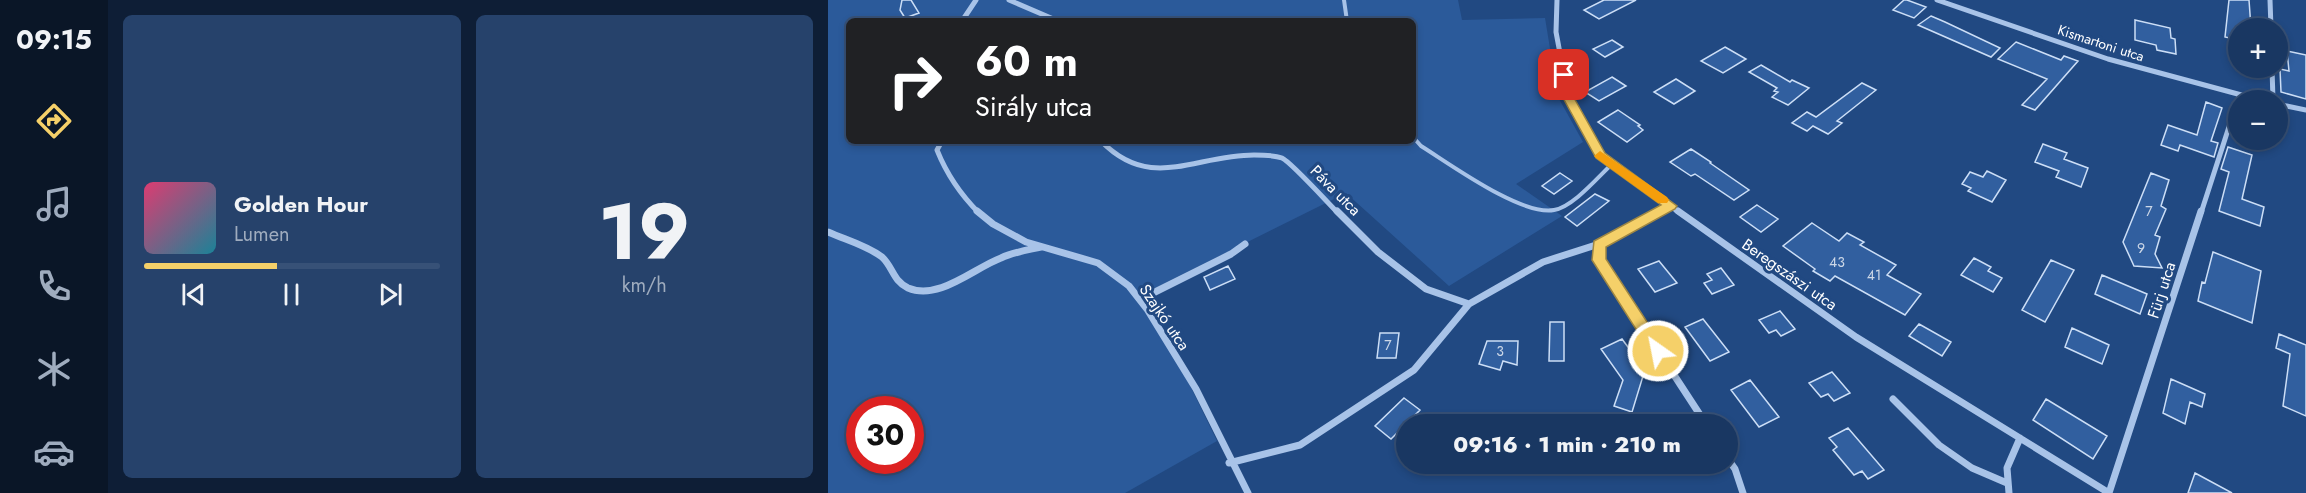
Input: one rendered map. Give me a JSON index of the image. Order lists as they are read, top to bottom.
{
  "streets": {
    "street": [
      "Kismartoni utca",
      "Páva utca",
      "Beregszászi utca",
      "Fürj utca",
      "Szajkó utca"
    ]
  },
  "crossings": [
    ["Beregszászi utca", "Fürj utca"]
  ],
  "house_numbers": [
    "7",
    "9",
    "43",
    "41",
    "7",
    "3"
  ],
  "page": {
    "tabs": "09:15",
    "tile": ["19", "km/h"],
    "map_buttons": ["+", "−"],
    "turn": ["60 m", "Sirály utca"],
    "song": ["Golden Hour", "Lumen"],
    "limit": "30",
    "trip": "09:16 · 1 min · 210 m"
  }
}
